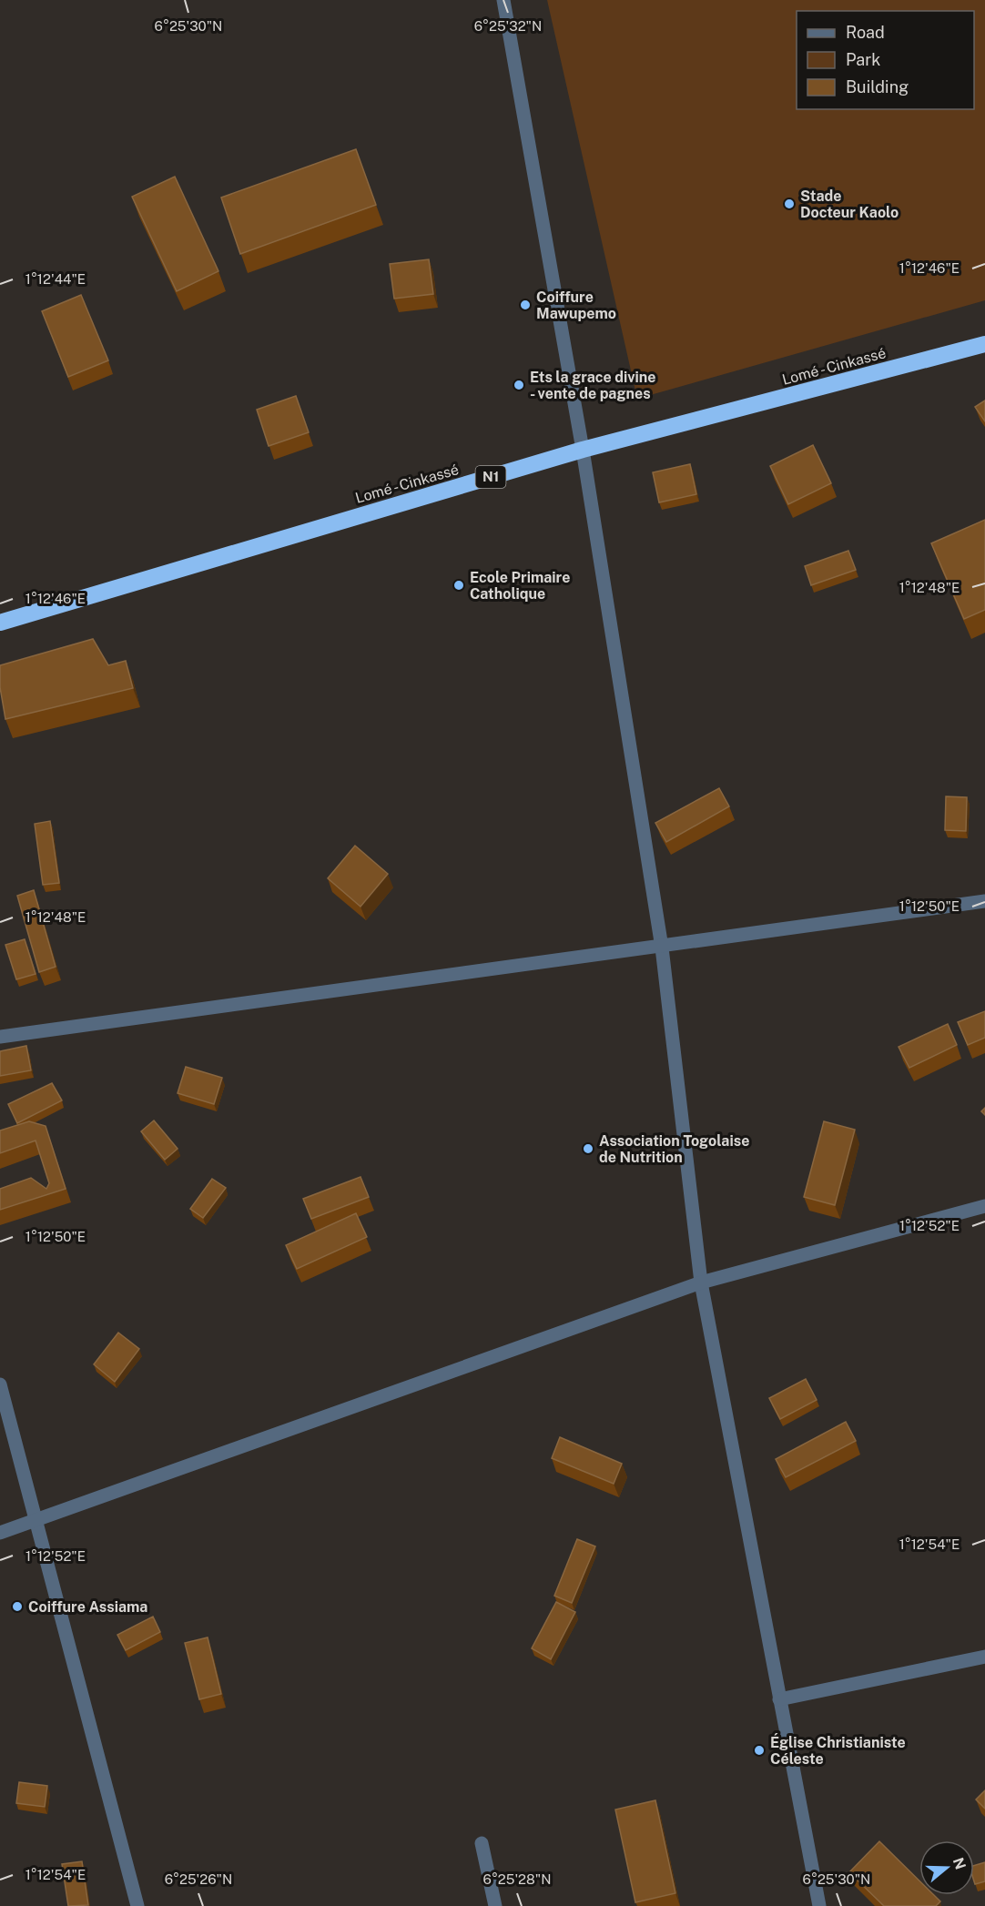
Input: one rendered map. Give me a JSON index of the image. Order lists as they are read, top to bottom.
{
  "streets": {
    "highway": ["Lomé - Cinkassé", "N1"]
  },
  "places": [
    "Stade Docteur Kaolo",
    "Coiffure Mawupemo",
    "Ets la grace divine - vente de pagnes",
    "Ecole Primaire Catholique",
    "Association Togolaise de Nutrition",
    "Coiffure Assiama",
    "Église Christianiste Céleste"
  ],
  "legend": ["Road", "Park", "Building"],
  "north": "right",
  "coordinates": [
    "6°25'30\"N",
    "6°25'32\"N",
    "1°12'46\"E",
    "1°12'44\"E",
    "1°12'48\"E",
    "1°12'50\"E",
    "1°12'52\"E",
    "1°12'54\"E",
    "6°25'26\"N",
    "6°25'28\"N"
  ]
}
